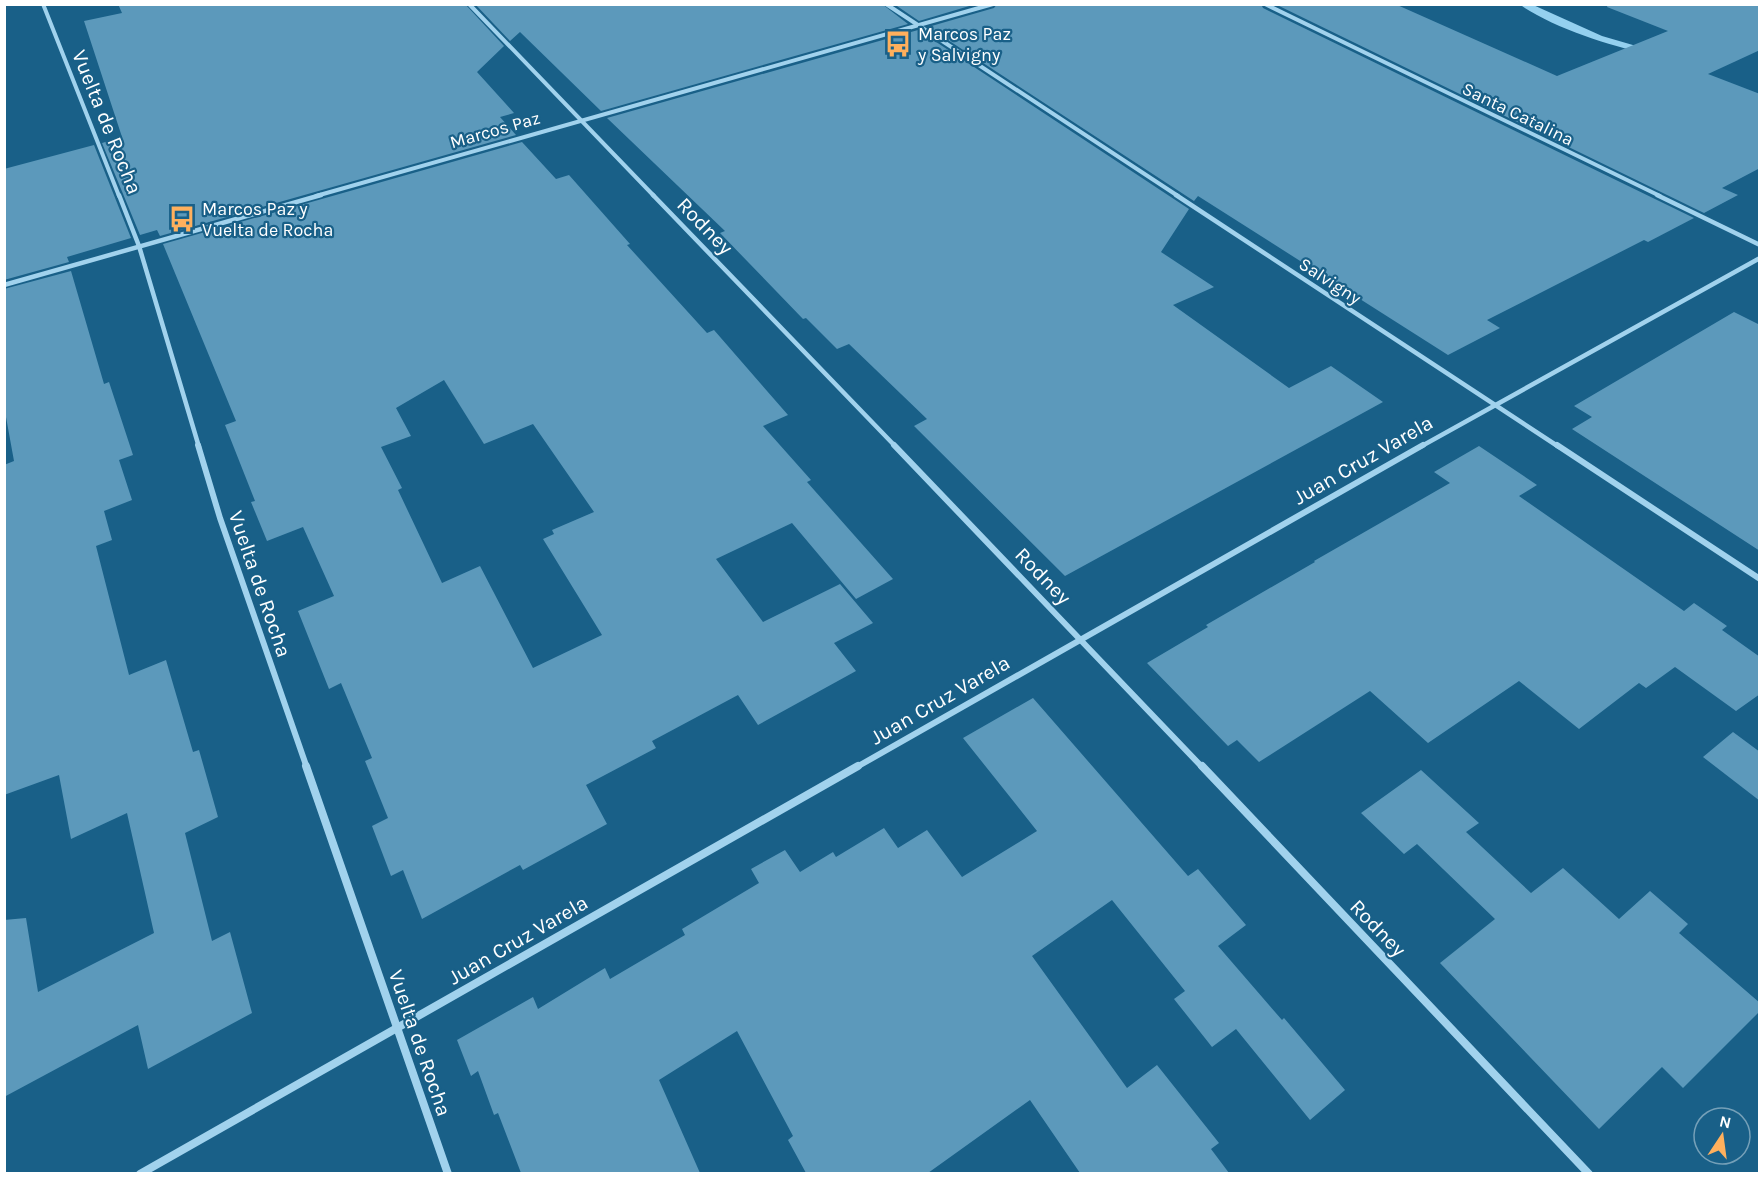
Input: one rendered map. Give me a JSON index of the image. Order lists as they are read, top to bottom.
{
  "streets": {
    "street": [
      "Santa Catalina",
      "Vuelta de Rocha",
      "Marcos Paz",
      "Rodney",
      "Salvigny",
      "Juan Cruz Varela"
    ]
  },
  "crossings": [
    ["Vuelta de Rocha", "Marcos Paz"],
    ["Vuelta de Rocha", "Juan Cruz Varela"],
    ["Marcos Paz", "Rodney"],
    ["Marcos Paz", "Salvigny"],
    ["Rodney", "Juan Cruz Varela"],
    ["Salvigny", "Juan Cruz Varela"]
  ],
  "places": {
    "bus stop": ["Marcos Paz y Salvigny", "Marcos Paz y Vuelta de Rocha"]
  },
  "north": "top"
}
